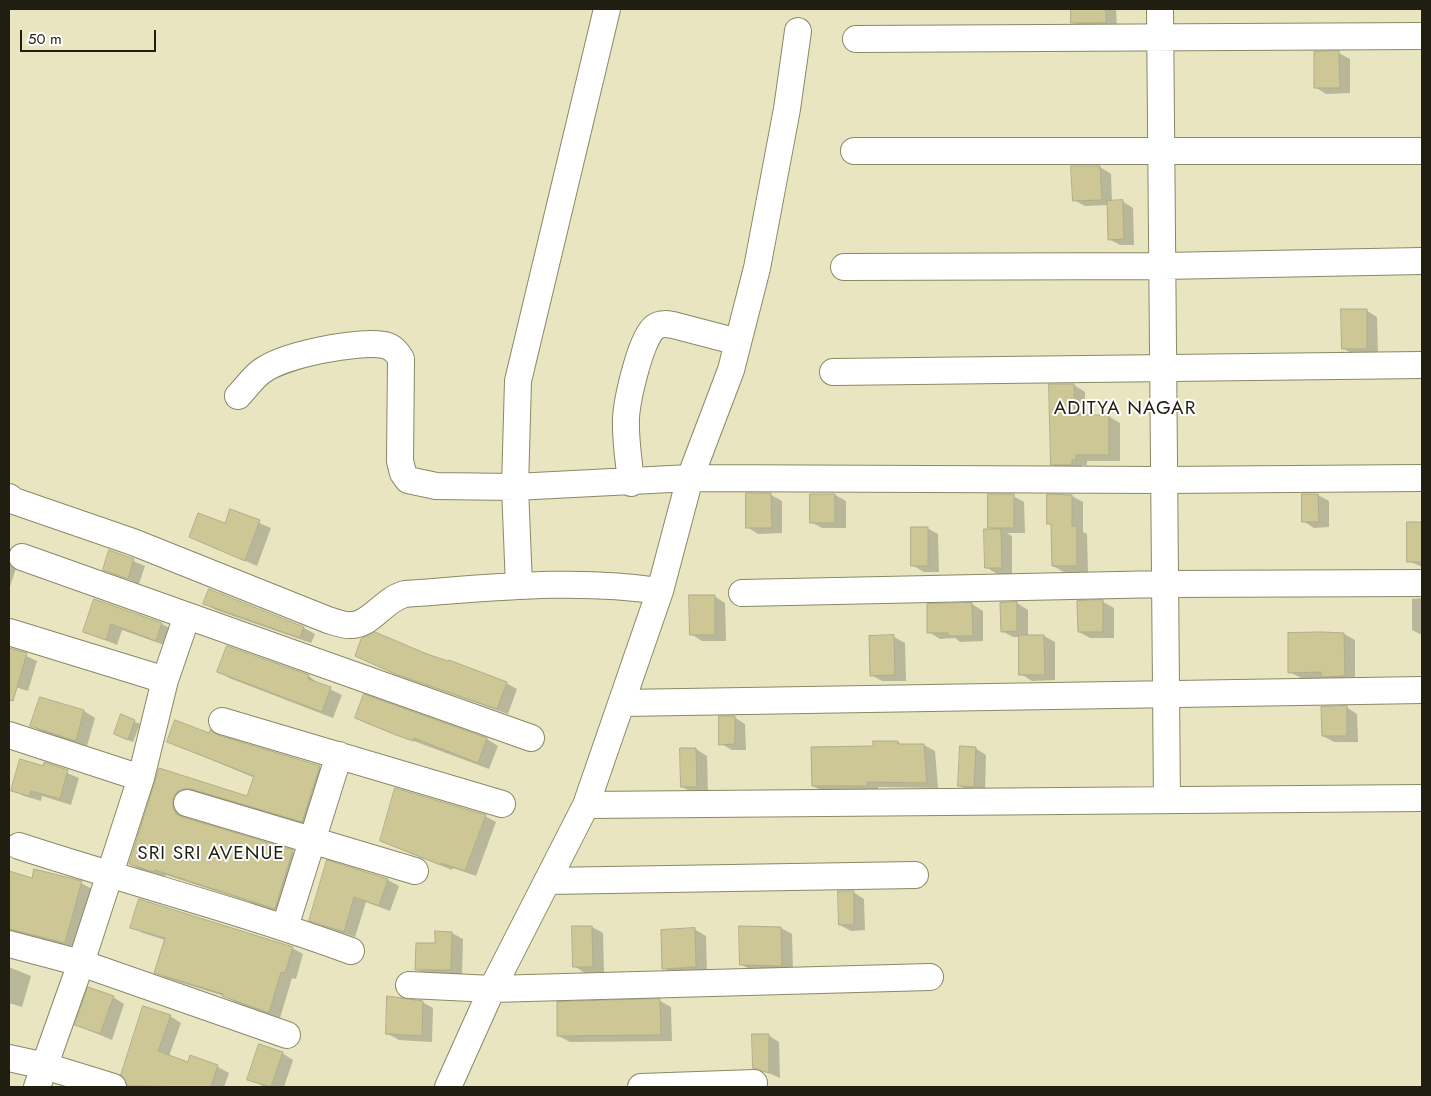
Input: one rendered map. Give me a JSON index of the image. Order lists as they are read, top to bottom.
{
  "districts": ["ADITYA NAGAR", "SRI SRI AVENUE"],
  "scale_bar": "50 m"
}
